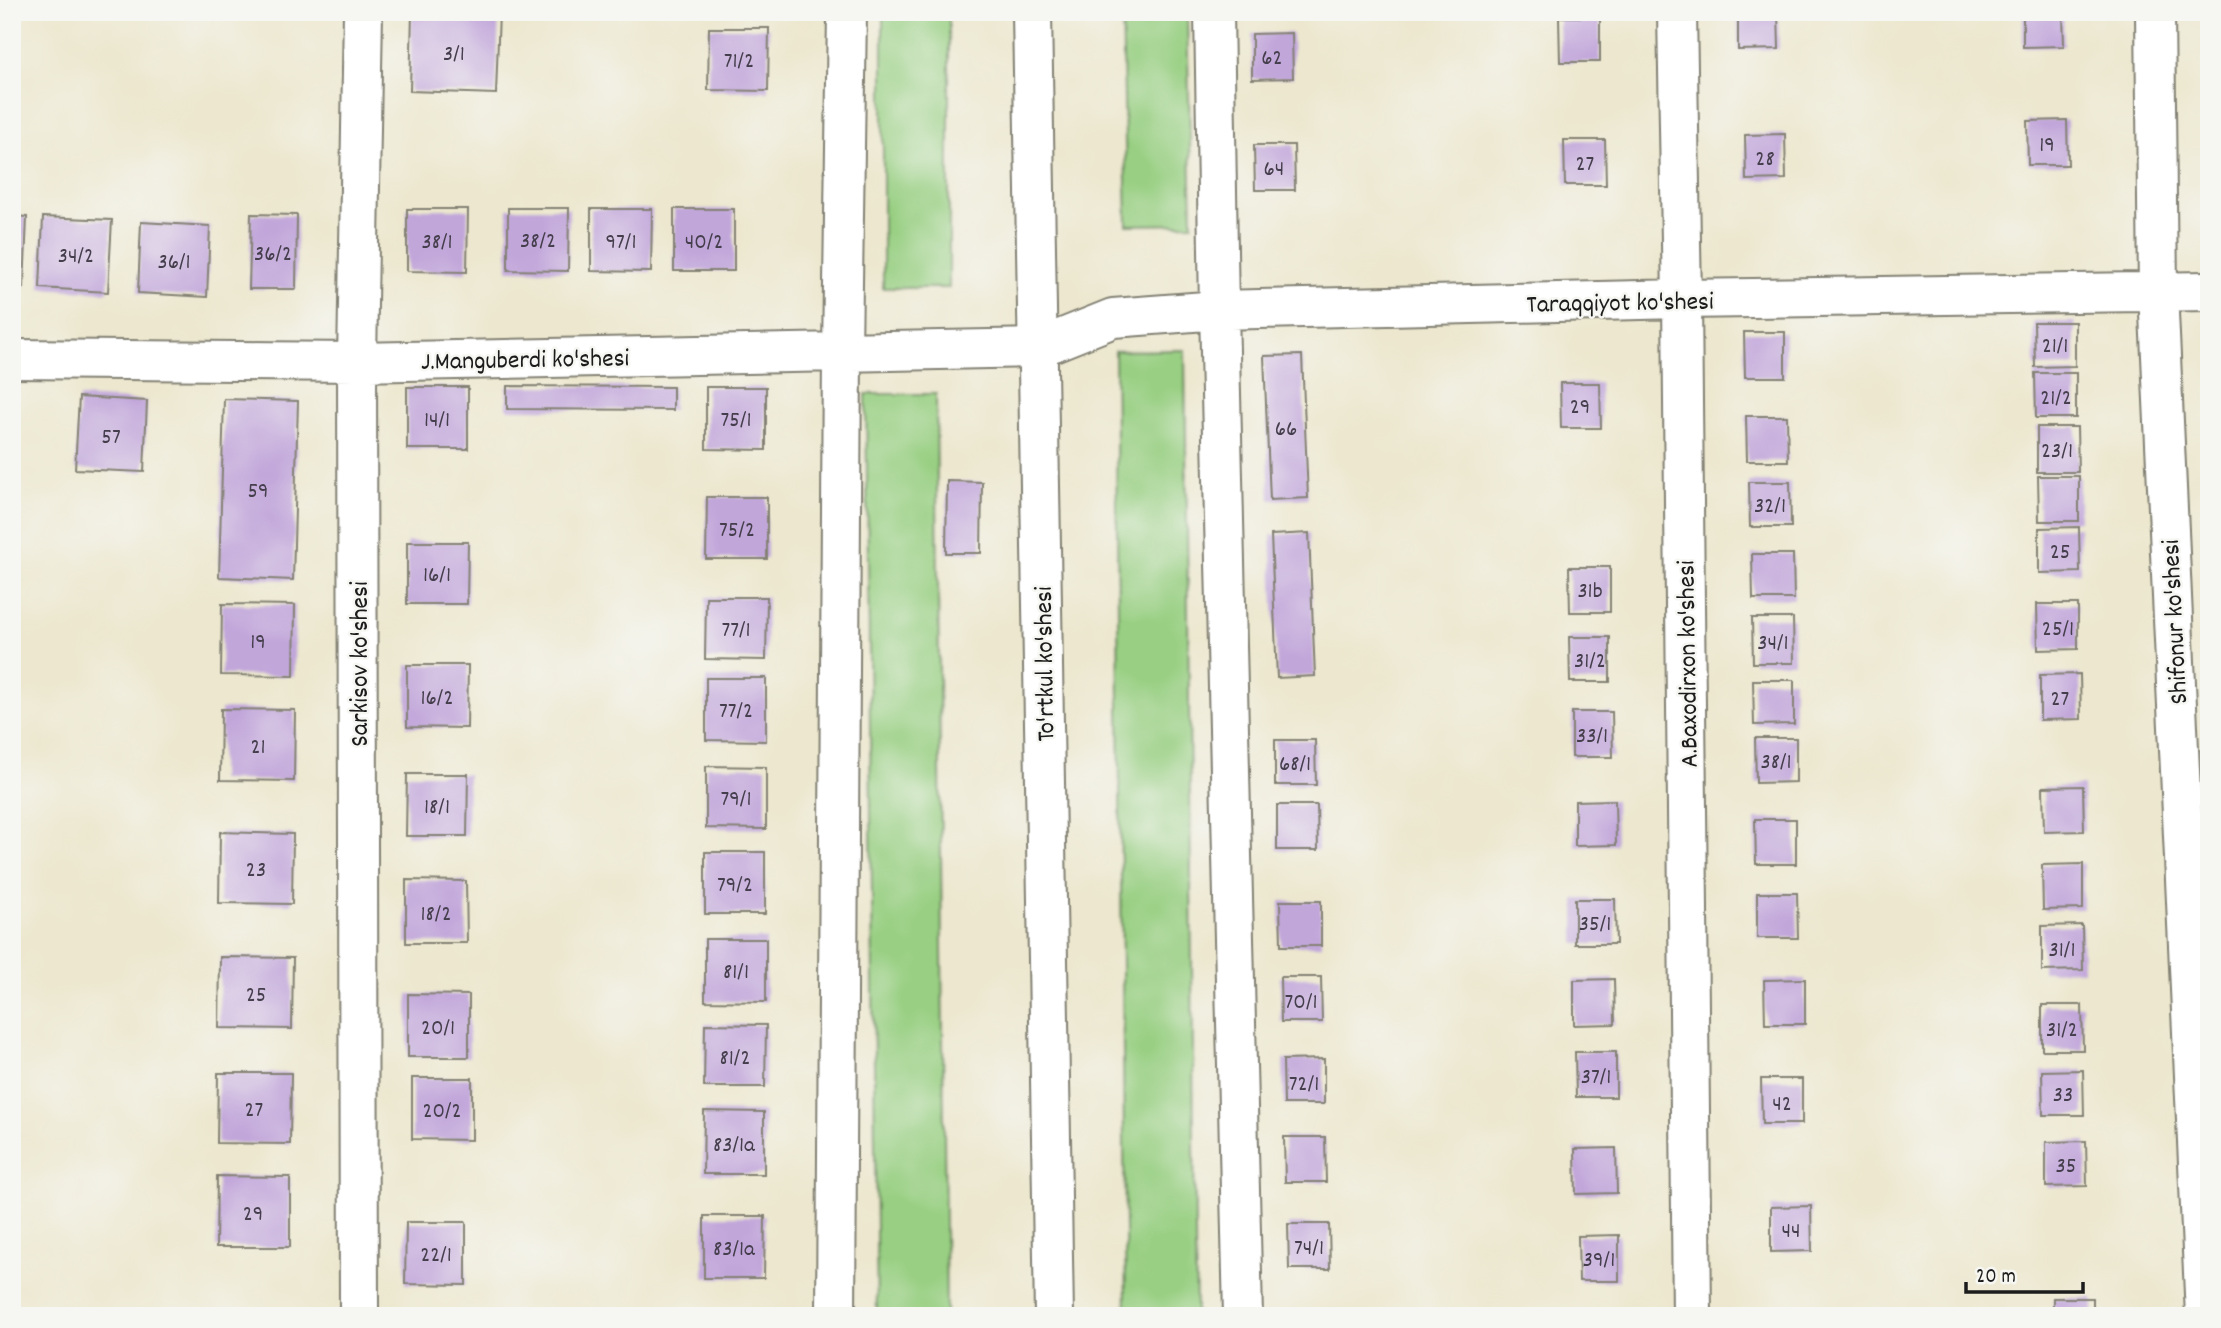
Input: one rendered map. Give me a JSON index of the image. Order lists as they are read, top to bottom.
{
  "streets": {
    "street": [
      "Taraqqiyot ko'shesi",
      "J.Manguberdi ko'shesi",
      "Shifonur ko'shesi",
      "Sarkisov ko'shesi",
      "To'rtkul ko'shesi",
      "A.Baxodirxon ko'shesi"
    ]
  },
  "crossings": [
    ["Taraqqiyot ko'shesi", "J.Manguberdi ko'shesi"],
    ["Taraqqiyot ko'shesi", "Shifonur ko'shesi"],
    ["Taraqqiyot ko'shesi", "To'rtkul ko'shesi"],
    ["Taraqqiyot ko'shesi", "A.Baxodirxon ko'shesi"],
    ["J.Manguberdi ko'shesi", "Sarkisov ko'shesi"],
    ["J.Manguberdi ko'shesi", "To'rtkul ko'shesi"]
  ],
  "house_numbers": [
    "3/1",
    "62",
    "71/2",
    "19",
    "28",
    "27",
    "64",
    "38/2",
    "38/1",
    "97/1",
    "40/2",
    "36/2",
    "34/2",
    "36/1",
    "21/1",
    "21/2",
    "29",
    "14/1",
    "75/1",
    "66",
    "57",
    "23/1",
    "59",
    "32/1",
    "75/2",
    "25",
    "16/1",
    "31b",
    "25/1",
    "77/1",
    "19",
    "34/1",
    "31/2",
    "16/2",
    "27",
    "77/2",
    "33/1",
    "21",
    "38/1",
    "68/1",
    "79/1",
    "18/1",
    "23",
    "79/2",
    "18/2",
    "35/1",
    "31/1",
    "81/1",
    "25",
    "70/1",
    "20/1",
    "31/2",
    "81/2",
    "37/1",
    "72/1",
    "33",
    "42",
    "27",
    "20/2",
    "83/1a",
    "35",
    "29",
    "44",
    "74/1",
    "83/1a",
    "22/1",
    "39/1"
  ],
  "scale_bar": "20 m"
}
